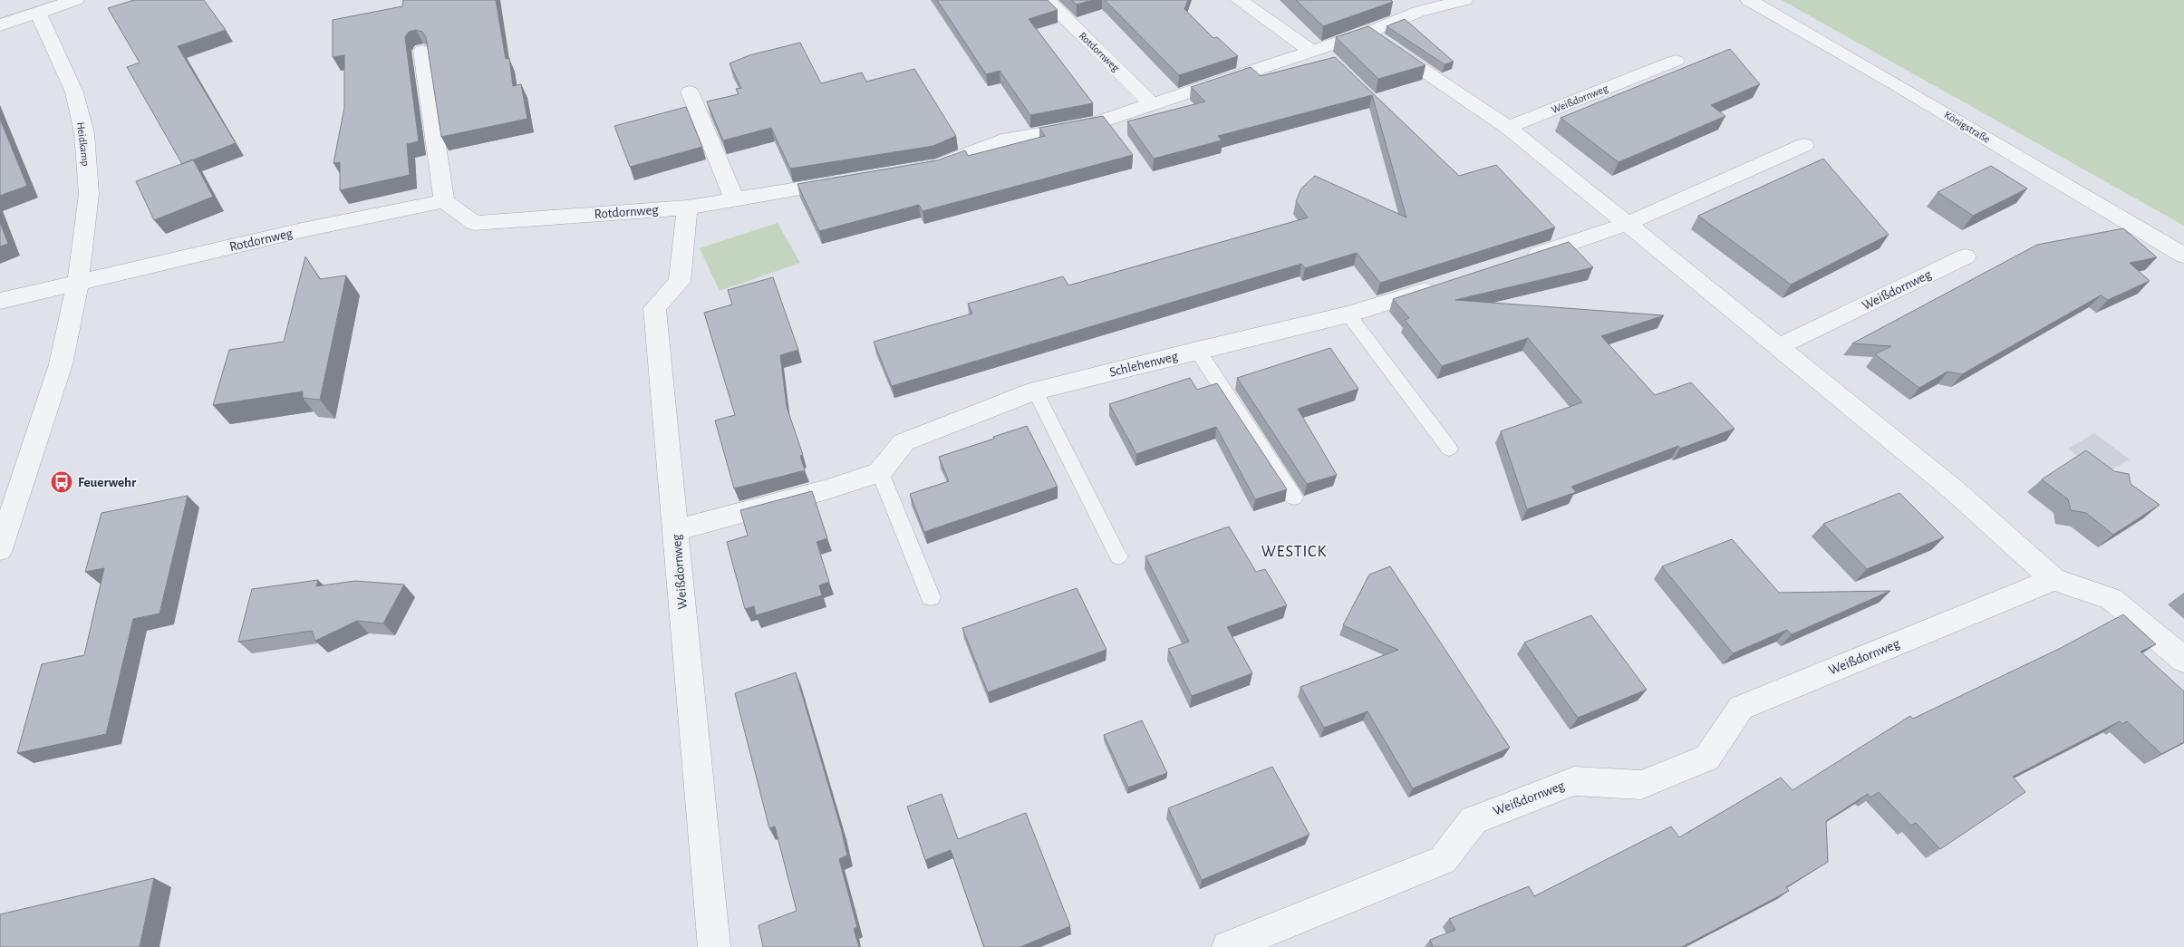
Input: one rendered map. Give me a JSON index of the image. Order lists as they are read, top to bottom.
{
  "streets": {
    "street": [
      "Rotdornweg",
      "Weißdornweg",
      "Königstraße",
      "Heidkamp",
      "Schlehenweg"
    ]
  },
  "crossings": [
    ["Rotdornweg", "Weißdornweg"],
    ["Rotdornweg", "Heidkamp"]
  ],
  "districts": ["WESTICK"],
  "places": {
    "bus stop": ["Feuerwehr"]
  }
}
